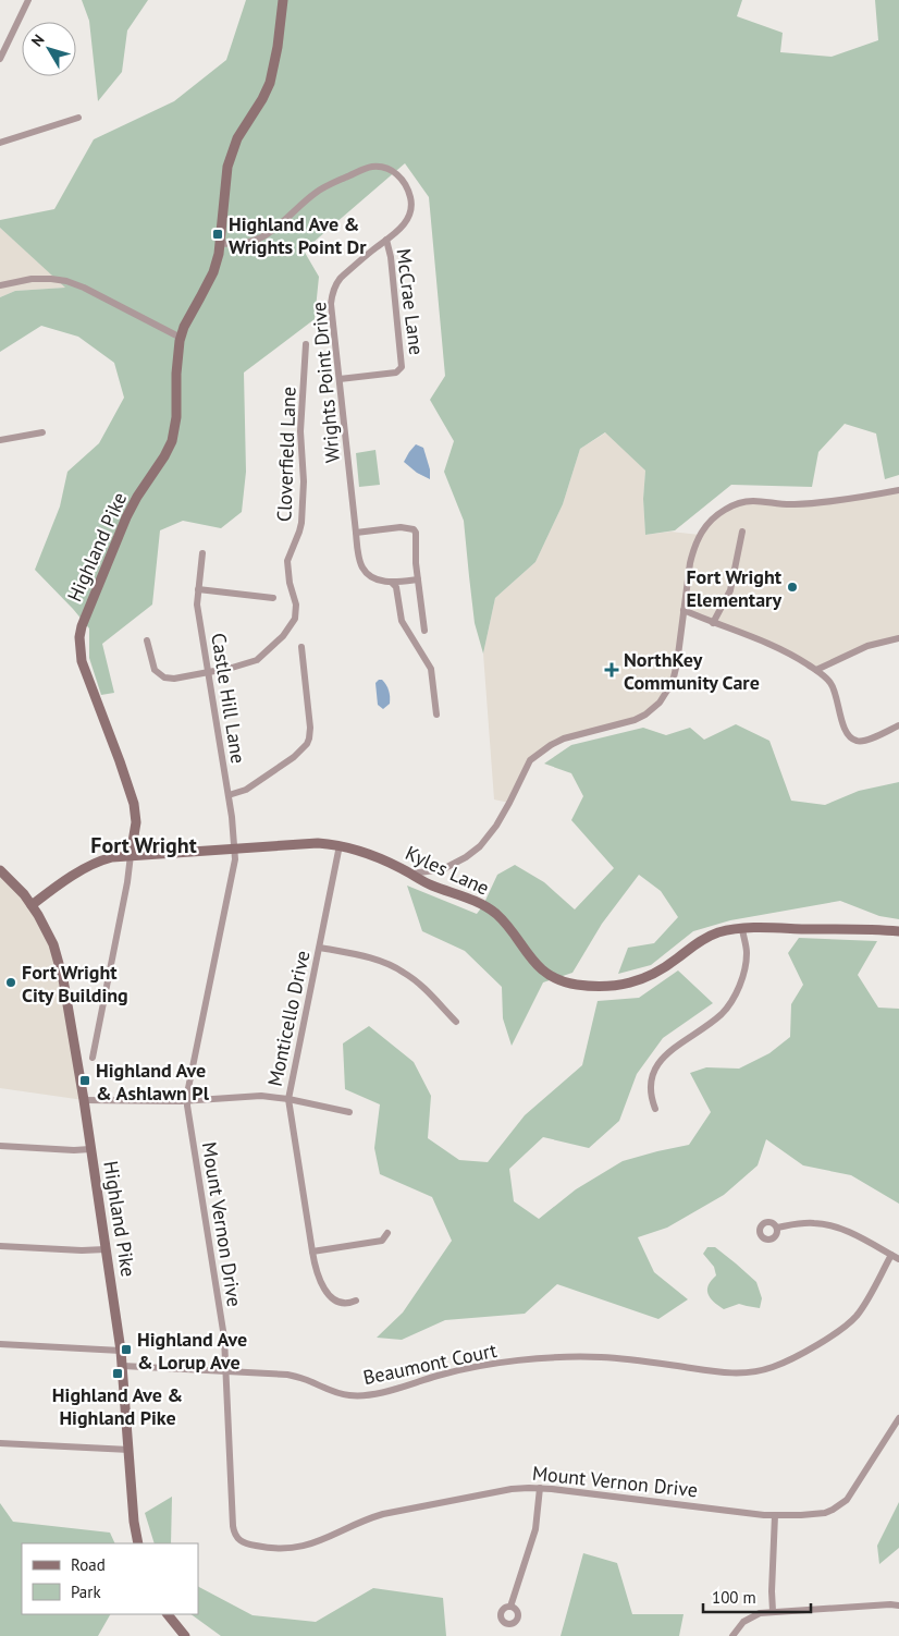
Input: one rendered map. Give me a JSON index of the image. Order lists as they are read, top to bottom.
{
  "streets": {
    "main road": ["Highland Pike", "Kyles Lane"],
    "street": [
      "McCrae Lane",
      "Wrights Point Drive",
      "Cloverfield Lane",
      "Castle Hill Lane",
      "Monticello Drive",
      "Mount Vernon Drive",
      "Beaumont Court"
    ]
  },
  "crossings": [
    ["McCrae Lane", "Wrights Point Drive"],
    ["Wrights Point Drive", "Highland Pike"],
    ["Cloverfield Lane", "Castle Hill Lane"],
    ["Highland Pike", "Kyles Lane"],
    ["Highland Pike", "Beaumont Court"],
    ["Castle Hill Lane", "Kyles Lane"],
    ["Castle Hill Lane", "Mount Vernon Drive"],
    ["Kyles Lane", "Monticello Drive"],
    ["Kyles Lane", "Mount Vernon Drive"],
    ["Mount Vernon Drive", "Beaumont Court"]
  ],
  "districts": ["Fort Wright"],
  "places": {
    "transit": [
      "Highland Ave & Wrights Point Dr",
      "Highland Ave & Ashlawn Pl",
      "Highland Ave & Lorup Ave",
      "Highland Ave & Highland Pike"
    ],
    "other": ["Fort Wright Elementary", "Fort Wright City Building"],
    "health": ["NorthKey Community Care"]
  },
  "legend": ["Road", "Park"],
  "scale_bar": "100 m",
  "north": "top left"
}
